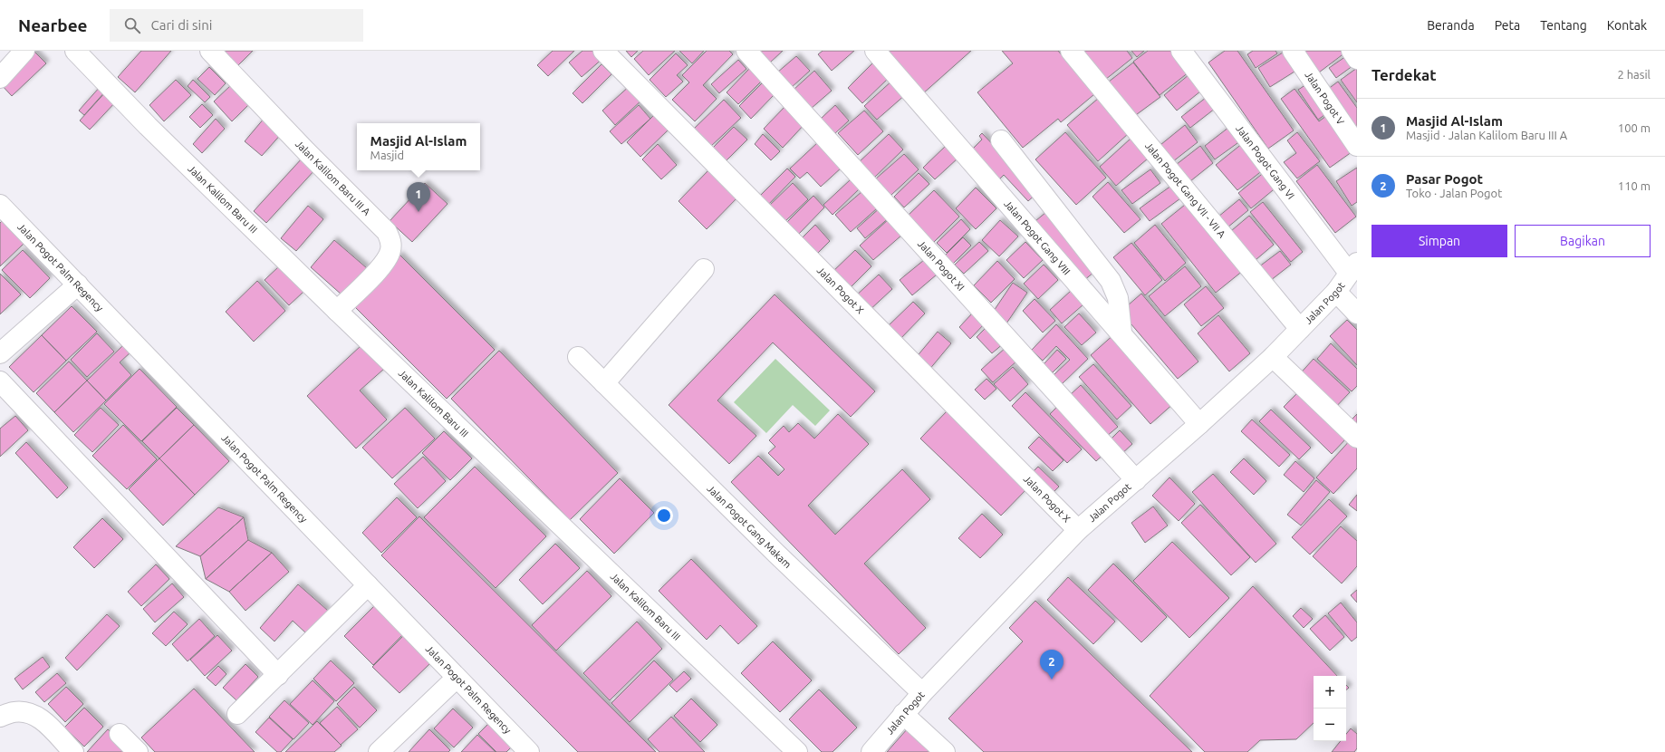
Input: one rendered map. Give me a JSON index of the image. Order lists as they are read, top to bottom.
{
  "streets": {
    "street": [
      "Jalan Pogot V",
      "Jalan Pogot Gang VI",
      "Jalan Kalilom Baru III A",
      "Jalan Pogot Gang VII - VII A",
      "Jalan Kalilom Baru III",
      "Jalan Pogot Gang VIII",
      "Jalan Pogot XI",
      "Jalan Pogot Palm Regency",
      "Jalan Pogot X",
      "Jalan Pogot",
      "Jalan Pogot Gang Makam"
    ]
  },
  "crossings": [
    ["Jalan Pogot Gang VI", "Jalan Pogot"],
    ["Jalan Kalilom Baru III A", "Jalan Kalilom Baru III"],
    ["Jalan Pogot Gang VII - VII A", "Jalan Pogot"],
    ["Jalan Pogot Gang VIII", "Jalan Pogot"],
    ["Jalan Pogot XI", "Jalan Pogot"],
    ["Jalan Pogot X", "Jalan Pogot"],
    ["Jalan Pogot", "Jalan Pogot Gang Makam"]
  ],
  "page": {
    "header": "Nearbee",
    "search": "Cari di sini",
    "nav": [
      "Beranda",
      "Peta",
      "Tentang",
      "Kontak"
    ],
    "heading": ["Terdekat", "2 hasil"],
    "list": [
      {
        "mark": "1",
        "name": "Masjid Al-Islam",
        "note": "Masjid · Jalan Kalilom Baru III A",
        "value": "100 m"
      },
      {
        "mark": "2",
        "name": "Pasar Pogot",
        "note": "Toko · Jalan Pogot",
        "value": "110 m"
      }
    ],
    "popup": ["Masjid Al-Islam", "Masjid"],
    "pins": ["1", "2"],
    "buttons": ["Simpan", "Bagikan"],
    "map_buttons": ["+", "−"]
  }
}
